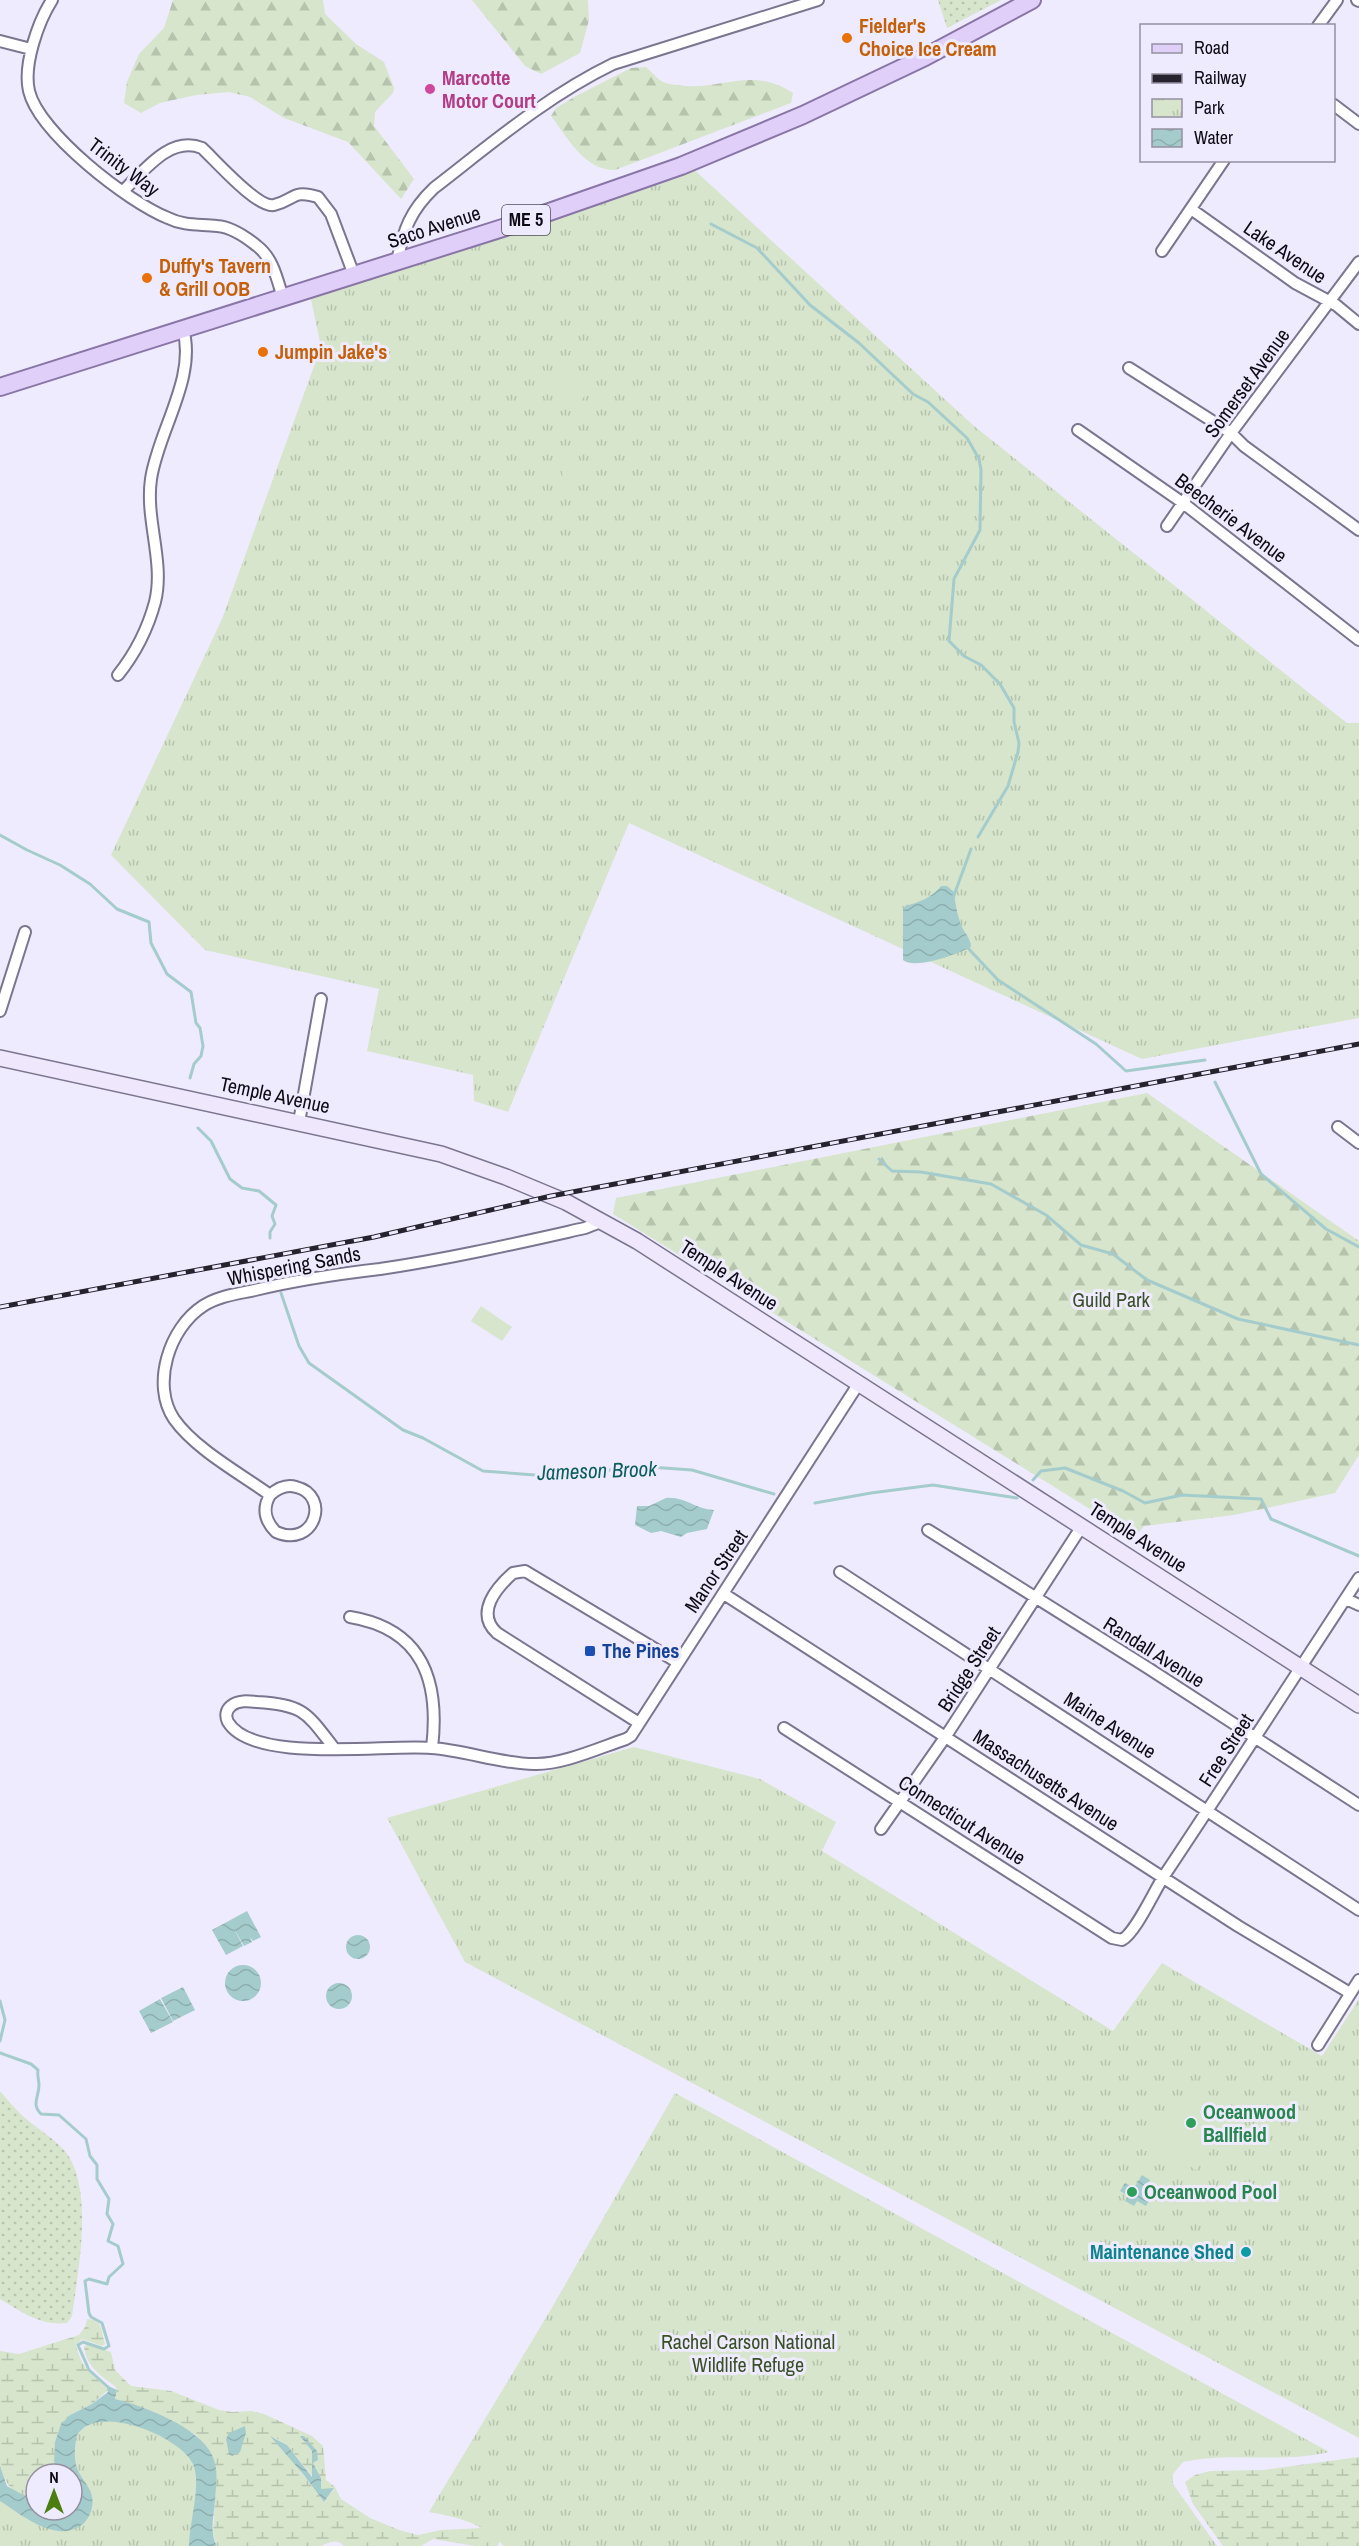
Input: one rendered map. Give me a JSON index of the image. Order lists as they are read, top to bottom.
{
  "streets": {
    "main road": ["ME 5", "Saco Avenue"],
    "street": [
      "Trinity Way",
      "Lake Avenue",
      "Somerset Avenue",
      "Beecherie Avenue",
      "Temple Avenue",
      "Whispering Sands",
      "Manor Street",
      "Randall Avenue",
      "Bridge Street",
      "Maine Avenue",
      "Free Street",
      "Massachusetts Avenue",
      "Connecticut Avenue"
    ]
  },
  "crossings": [
    ["Trinity Way", "Saco Avenue"],
    ["Lake Avenue", "Somerset Avenue"],
    ["Somerset Avenue", "Beecherie Avenue"],
    ["Temple Avenue", "Whispering Sands"],
    ["Temple Avenue", "Manor Street"],
    ["Temple Avenue", "Bridge Street"],
    ["Temple Avenue", "Free Street"],
    ["Manor Street", "Massachusetts Avenue"],
    ["Randall Avenue", "Bridge Street"],
    ["Randall Avenue", "Free Street"],
    ["Bridge Street", "Maine Avenue"],
    ["Bridge Street", "Massachusetts Avenue"],
    ["Bridge Street", "Connecticut Avenue"],
    ["Maine Avenue", "Free Street"],
    ["Free Street", "Massachusetts Avenue"],
    ["Free Street", "Connecticut Avenue"]
  ],
  "water": ["Jameson Brook"],
  "parks": ["Guild Park", "Rachel Carson National Wildlife Refuge"],
  "places": {
    "other": [
      "Fielder's Choice Ice Cream",
      "Marcotte Motor Court",
      "Duffy's Tavern & Grill OOB",
      "Jumpin Jake's",
      "Oceanwood Ballfield",
      "Oceanwood Pool",
      "Maintenance Shed"
    ],
    "transit": ["The Pines"]
  },
  "legend": [
    "Road",
    "Railway",
    "Park",
    "Water"
  ],
  "north": "top"
}
